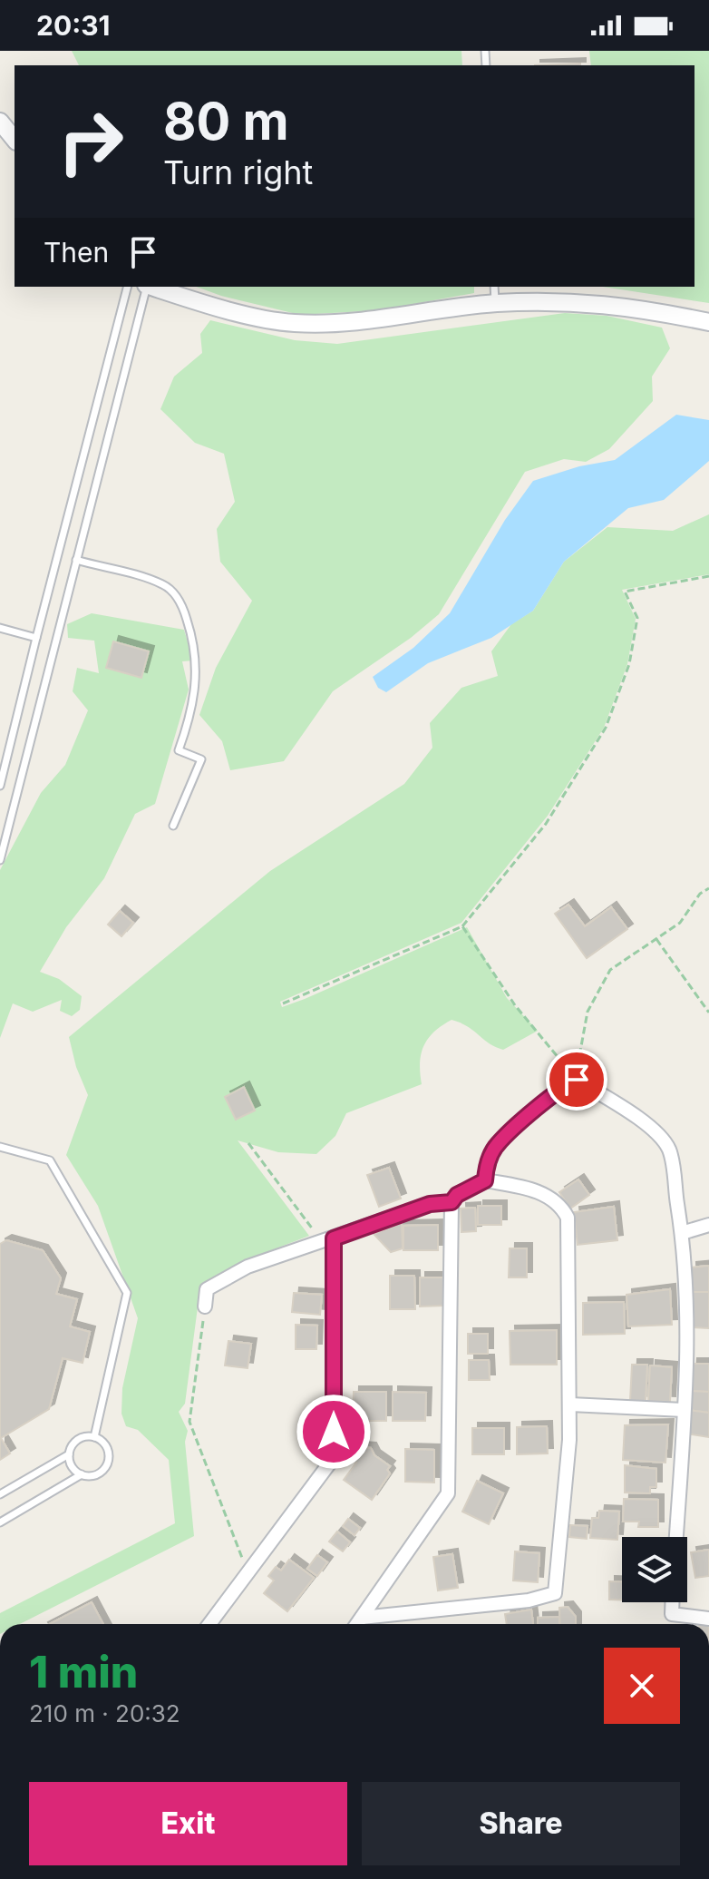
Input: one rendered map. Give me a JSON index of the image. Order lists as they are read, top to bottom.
{
  "page": {
    "status": "20:31",
    "turn": ["80 m", "Turn right"],
    "then": "Then",
    "heading": ["1 min", "210 m · 20:32"],
    "buttons": ["Exit", "Share"]
  }
}
